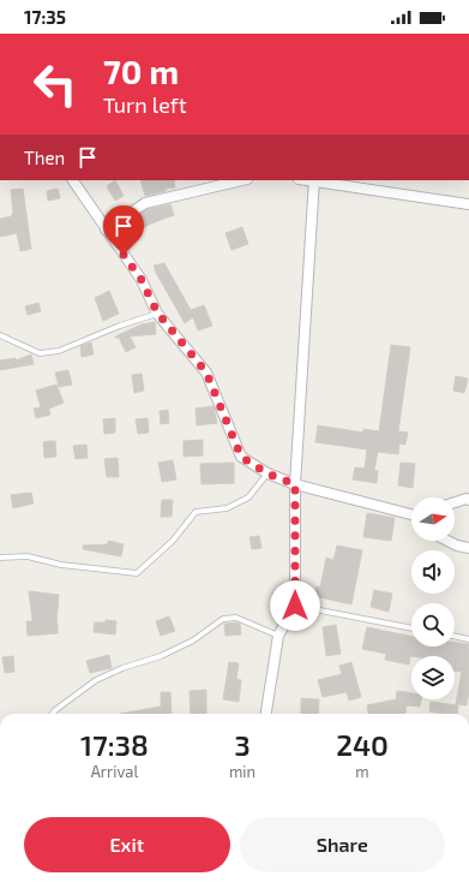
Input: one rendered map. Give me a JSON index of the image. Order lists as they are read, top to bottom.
{
  "north": "right",
  "page": {
    "status": "17:35",
    "turn": ["70 m", "Turn left"],
    "then": "Then",
    "eta": [
      "17:38",
      "Arrival",
      "3",
      "min",
      "240",
      "m"
    ],
    "buttons": ["Exit", "Share"]
  }
}
